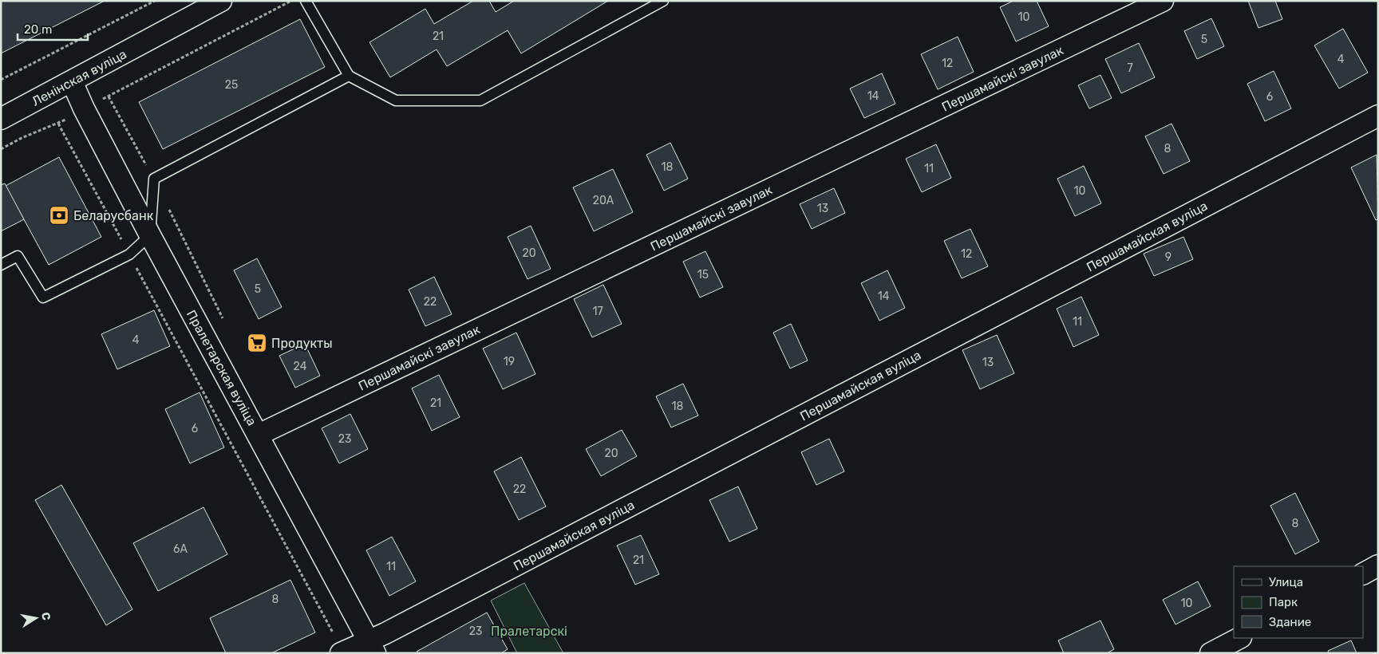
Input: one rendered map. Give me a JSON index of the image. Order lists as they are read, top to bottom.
{
  "streets": {
    "street": [
      "Ленінская вуліца",
      "Першамайскі завулак",
      "Першамайская вуліца",
      "Пралетарская вуліца"
    ]
  },
  "crossings": [
    ["Ленінская вуліца", "Пралетарская вуліца"],
    ["Першамайскі завулак", "Пралетарская вуліца"],
    ["Першамайская вуліца", "Пралетарская вуліца"]
  ],
  "parks": ["Пралетарскі"],
  "places": {
    "bank": ["Беларусбанк"],
    "supermarket": ["Продукты"]
  },
  "house_numbers": [
    "10",
    "21",
    "5",
    "4",
    "12",
    "7",
    "25",
    "14",
    "6",
    "8",
    "18",
    "11",
    "10",
    "20А",
    "13",
    "20",
    "12",
    "9",
    "15",
    "5",
    "14",
    "22",
    "17",
    "11",
    "4",
    "19",
    "13",
    "24",
    "21",
    "18",
    "6",
    "23",
    "20",
    "22",
    "8",
    "6А",
    "21",
    "11",
    "8",
    "10",
    "23"
  ],
  "legend": ["Улица", "Парк", "Здание"],
  "scale_bar": "20 m",
  "north": "right"
}
